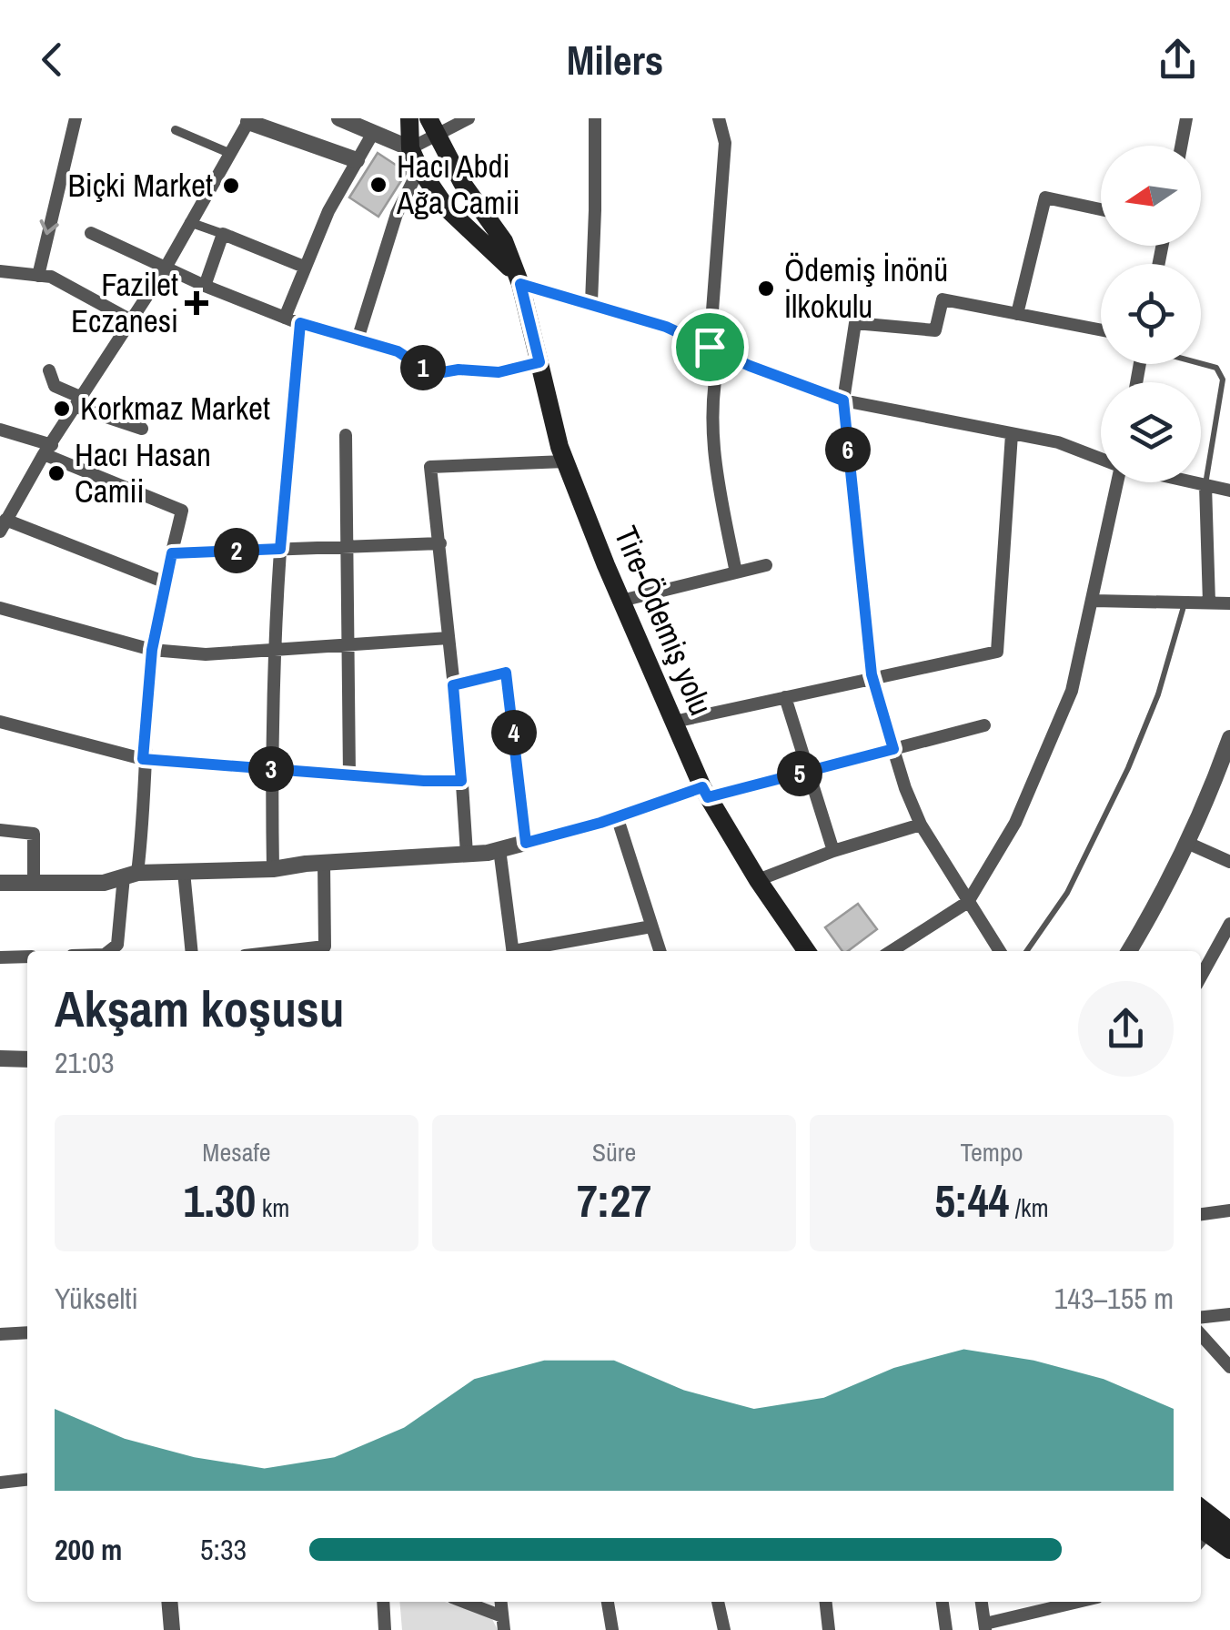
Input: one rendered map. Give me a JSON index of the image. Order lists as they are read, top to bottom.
{
  "streets": {
    "main road": ["Tire-Ödemiş yolu"]
  },
  "places": {
    "other": [
      "Hacı Abdi Ağa Camii",
      "Biçki Market",
      "Ödemiş İnönü İlkokulu",
      "Korkmaz Market",
      "Hacı Hasan Camii"
    ],
    "health": ["Fazilet Eczanesi"]
  },
  "north": "left",
  "page": {
    "header": "Milers",
    "pins": [
      "1",
      "6",
      "2",
      "4",
      "3",
      "5"
    ],
    "heading": ["Akşam koşusu", "21:03"],
    "stats": [
      ["Mesafe", "1.30 km"],
      ["Süre", "7:27"],
      ["Tempo", "5:44 /km"]
    ],
    "chart": ["Yükselti", "143–155 m"],
    "list": [
      {
        "name": "200 m",
        "note": "5:33"
      }
    ]
  }
}
